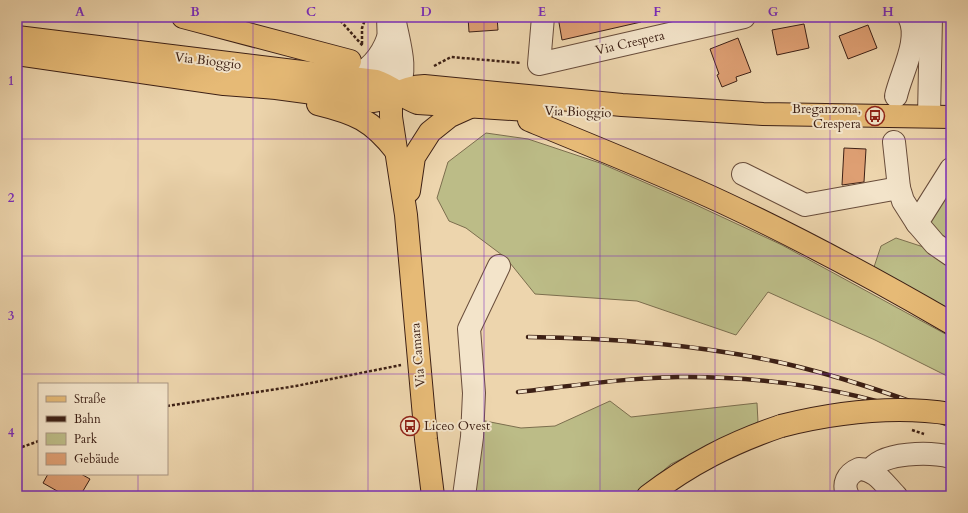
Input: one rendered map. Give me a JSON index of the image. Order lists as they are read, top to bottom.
{
  "streets": {
    "main road": ["Via Bioggio", "Via Camara"],
    "street": ["Via Crespera"]
  },
  "crossings": [
    ["Via Bioggio", "Via Camara"]
  ],
  "places": {
    "bus stop": ["Breganzona, Crespera", "Liceo Ovest"]
  },
  "legend": [
    "Straße",
    "Bahn",
    "Park",
    "Gebäude"
  ],
  "grid": {
    "columns": [
      "A",
      "B",
      "C",
      "D",
      "E",
      "F",
      "G",
      "H"
    ],
    "rows": [
      "1",
      "2",
      "3",
      "4"
    ]
  }
}
